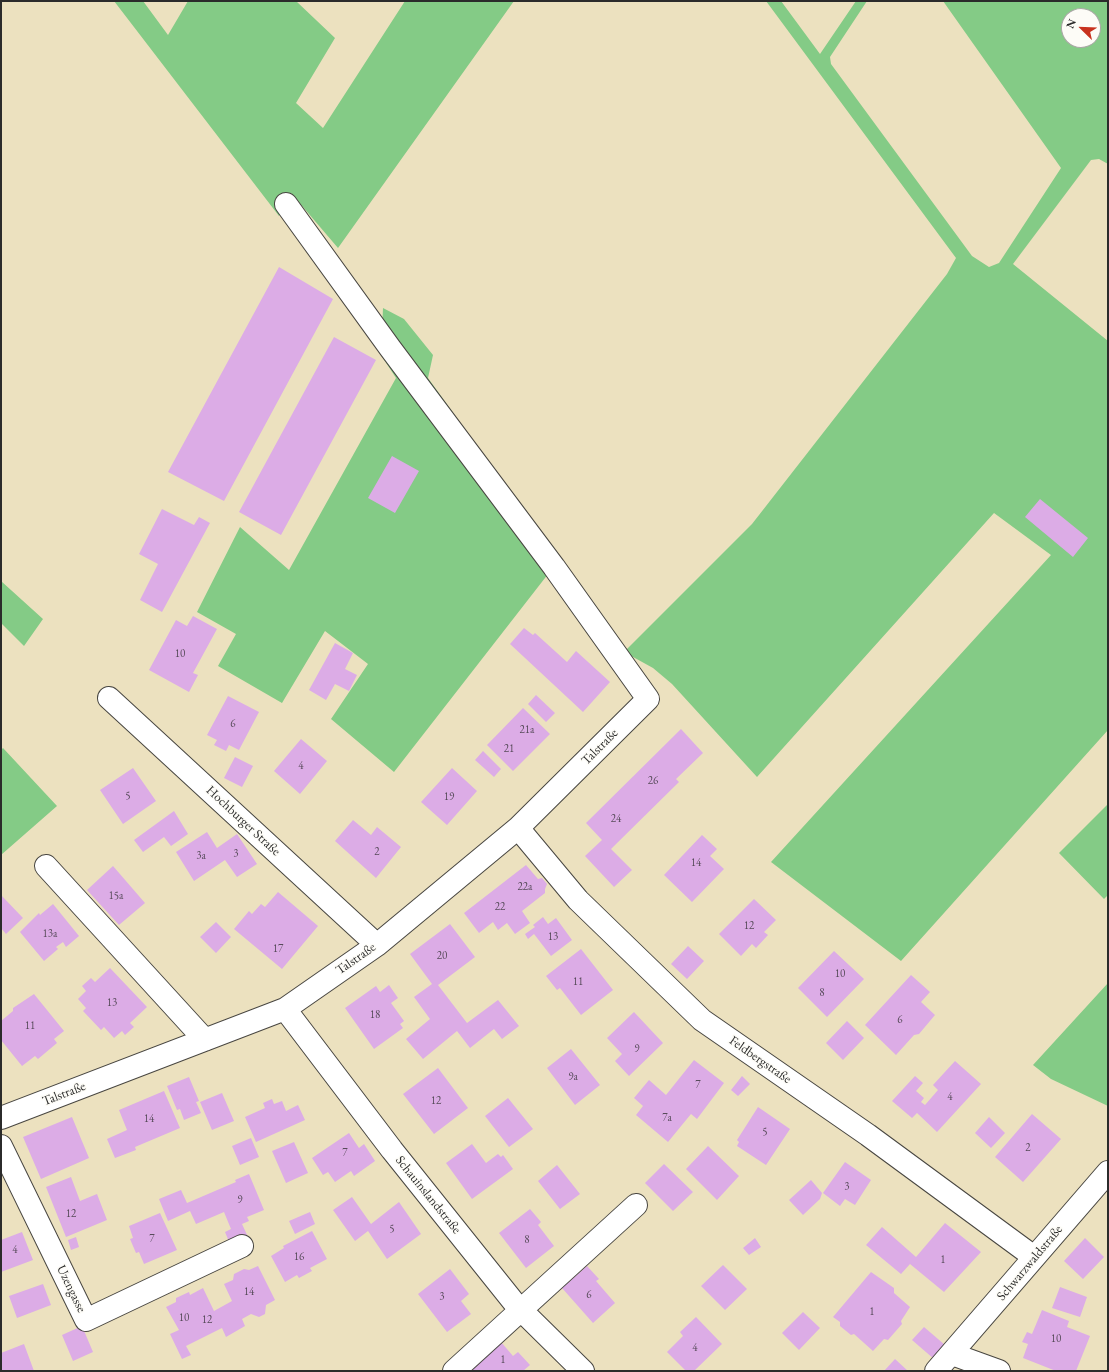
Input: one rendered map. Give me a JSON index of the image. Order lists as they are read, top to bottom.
{
  "streets": {
    "street": [
      "Talstraße",
      "Hochburger Straße",
      "Feldbergstraße",
      "Schauinslandstraße",
      "Schwarzwaldstraße",
      "Uzengasse"
    ]
  },
  "crossings": [
    ["Talstraße", "Hochburger Straße"],
    ["Talstraße", "Feldbergstraße"],
    ["Talstraße", "Schauinslandstraße"],
    ["Feldbergstraße", "Schwarzwaldstraße"]
  ],
  "house_numbers": [
    "10",
    "6",
    "21a",
    "21",
    "4",
    "26",
    "5",
    "19",
    "24",
    "2",
    "3",
    "3a",
    "14",
    "22a",
    "15a",
    "22",
    "12",
    "13a",
    "13",
    "17",
    "20",
    "10",
    "11",
    "8",
    "13",
    "18",
    "6",
    "11",
    "9",
    "9a",
    "7",
    "4",
    "12",
    "7a",
    "14",
    "5",
    "2",
    "7",
    "3",
    "9",
    "12",
    "5",
    "7",
    "8",
    "4",
    "16",
    "1",
    "14",
    "6",
    "3",
    "1",
    "10",
    "12",
    "10",
    "4",
    "1"
  ],
  "north": "top left"
}
